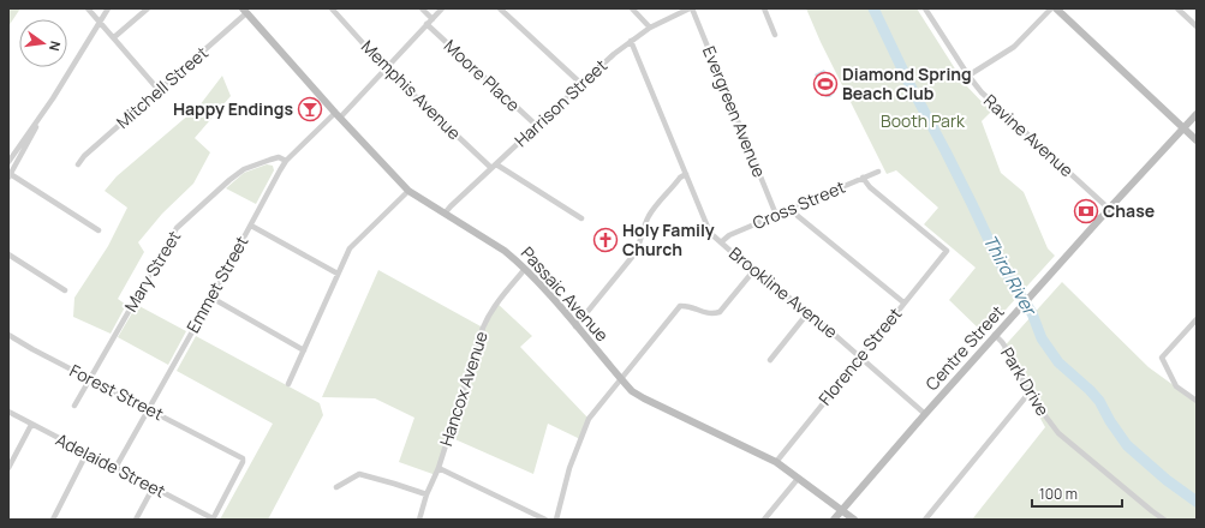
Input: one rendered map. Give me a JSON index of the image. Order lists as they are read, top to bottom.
{
  "streets": {
    "street": [
      "Moore Place",
      "Mitchell Street",
      "Memphis Avenue",
      "Harrison Street",
      "Evergreen Avenue",
      "Ravine Avenue",
      "Cross Street",
      "Mary Street",
      "Emmet Street",
      "Brookline Avenue",
      "Passaic Avenue",
      "Centre Street",
      "Florence Street",
      "Park Drive",
      "Hancox Avenue",
      "Forest Street",
      "Adelaide Street"
    ]
  },
  "crossings": [
    ["Moore Place", "Harrison Street"],
    ["Moore Place", "Emmet Street"],
    ["Mitchell Street", "Passaic Avenue"],
    ["Memphis Avenue", "Harrison Street"],
    ["Memphis Avenue", "Emmet Street"],
    ["Harrison Street", "Evergreen Avenue"],
    ["Harrison Street", "Brookline Avenue"],
    ["Harrison Street", "Passaic Avenue"],
    ["Evergreen Avenue", "Cross Street"],
    ["Ravine Avenue", "Centre Street"],
    ["Cross Street", "Brookline Avenue"],
    ["Cross Street", "Florence Street"],
    ["Mary Street", "Emmet Street"],
    ["Mary Street", "Forest Street"],
    ["Emmet Street", "Passaic Avenue"],
    ["Emmet Street", "Forest Street"],
    ["Emmet Street", "Adelaide Street"],
    ["Brookline Avenue", "Centre Street"],
    ["Brookline Avenue", "Florence Street"],
    ["Passaic Avenue", "Centre Street"],
    ["Passaic Avenue", "Florence Street"],
    ["Passaic Avenue", "Hancox Avenue"],
    ["Centre Street", "Park Drive"],
    ["Forest Street", "Adelaide Street"]
  ],
  "water": ["Third River"],
  "parks": ["Booth Park"],
  "places": {
    "sports": ["Diamond Spring Beach Club"],
    "bar": ["Happy Endings"],
    "bank": ["Chase"],
    "church": ["Holy Family Church"]
  },
  "scale_bar": "100 m",
  "north": "right"
}
